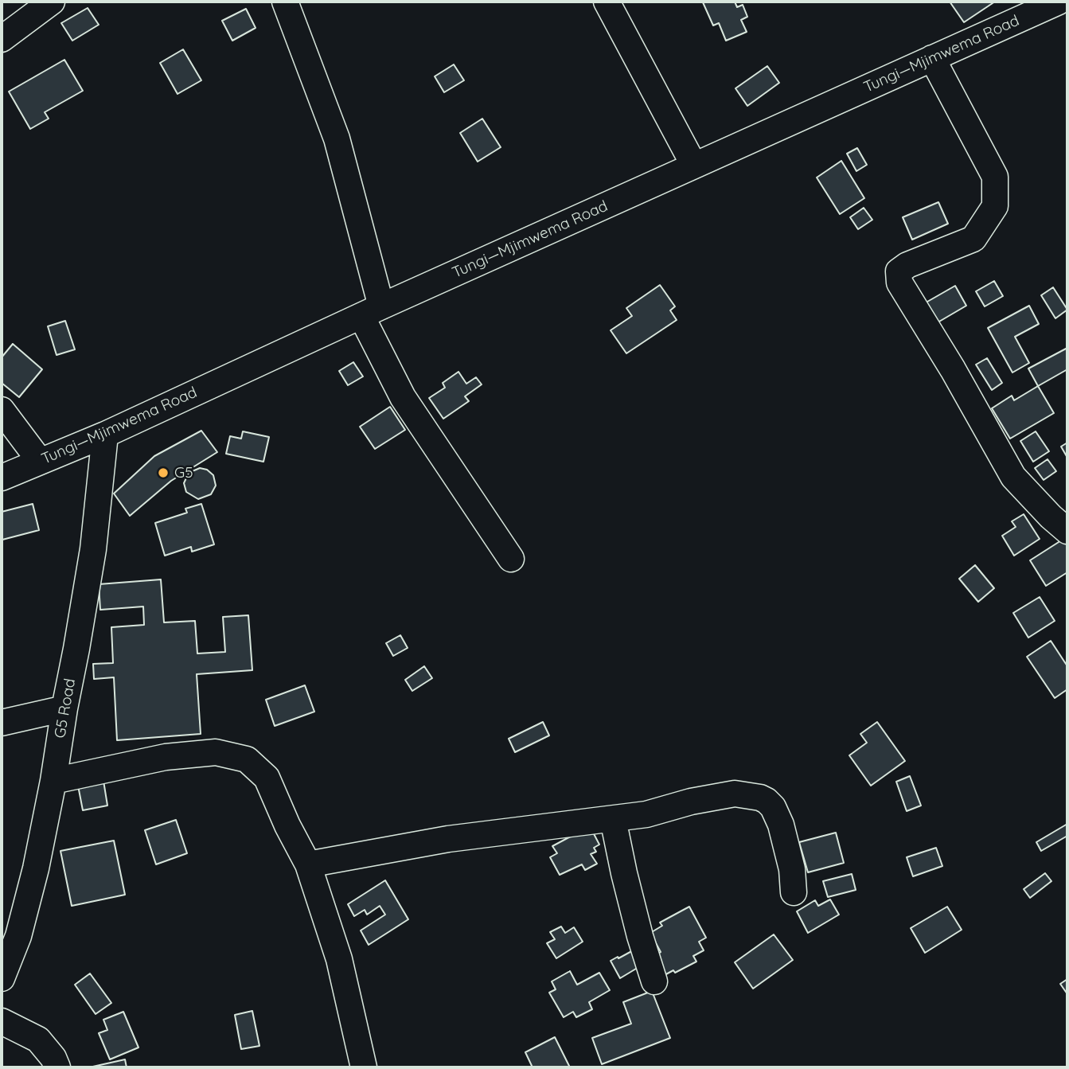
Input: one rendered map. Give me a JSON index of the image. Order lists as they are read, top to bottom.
{
  "streets": {
    "street": ["Tungi—Mjimwema Road", "G5 Road"]
  },
  "crossings": [
    ["Tungi—Mjimwema Road", "G5 Road"]
  ],
  "places": ["G5"]
}
